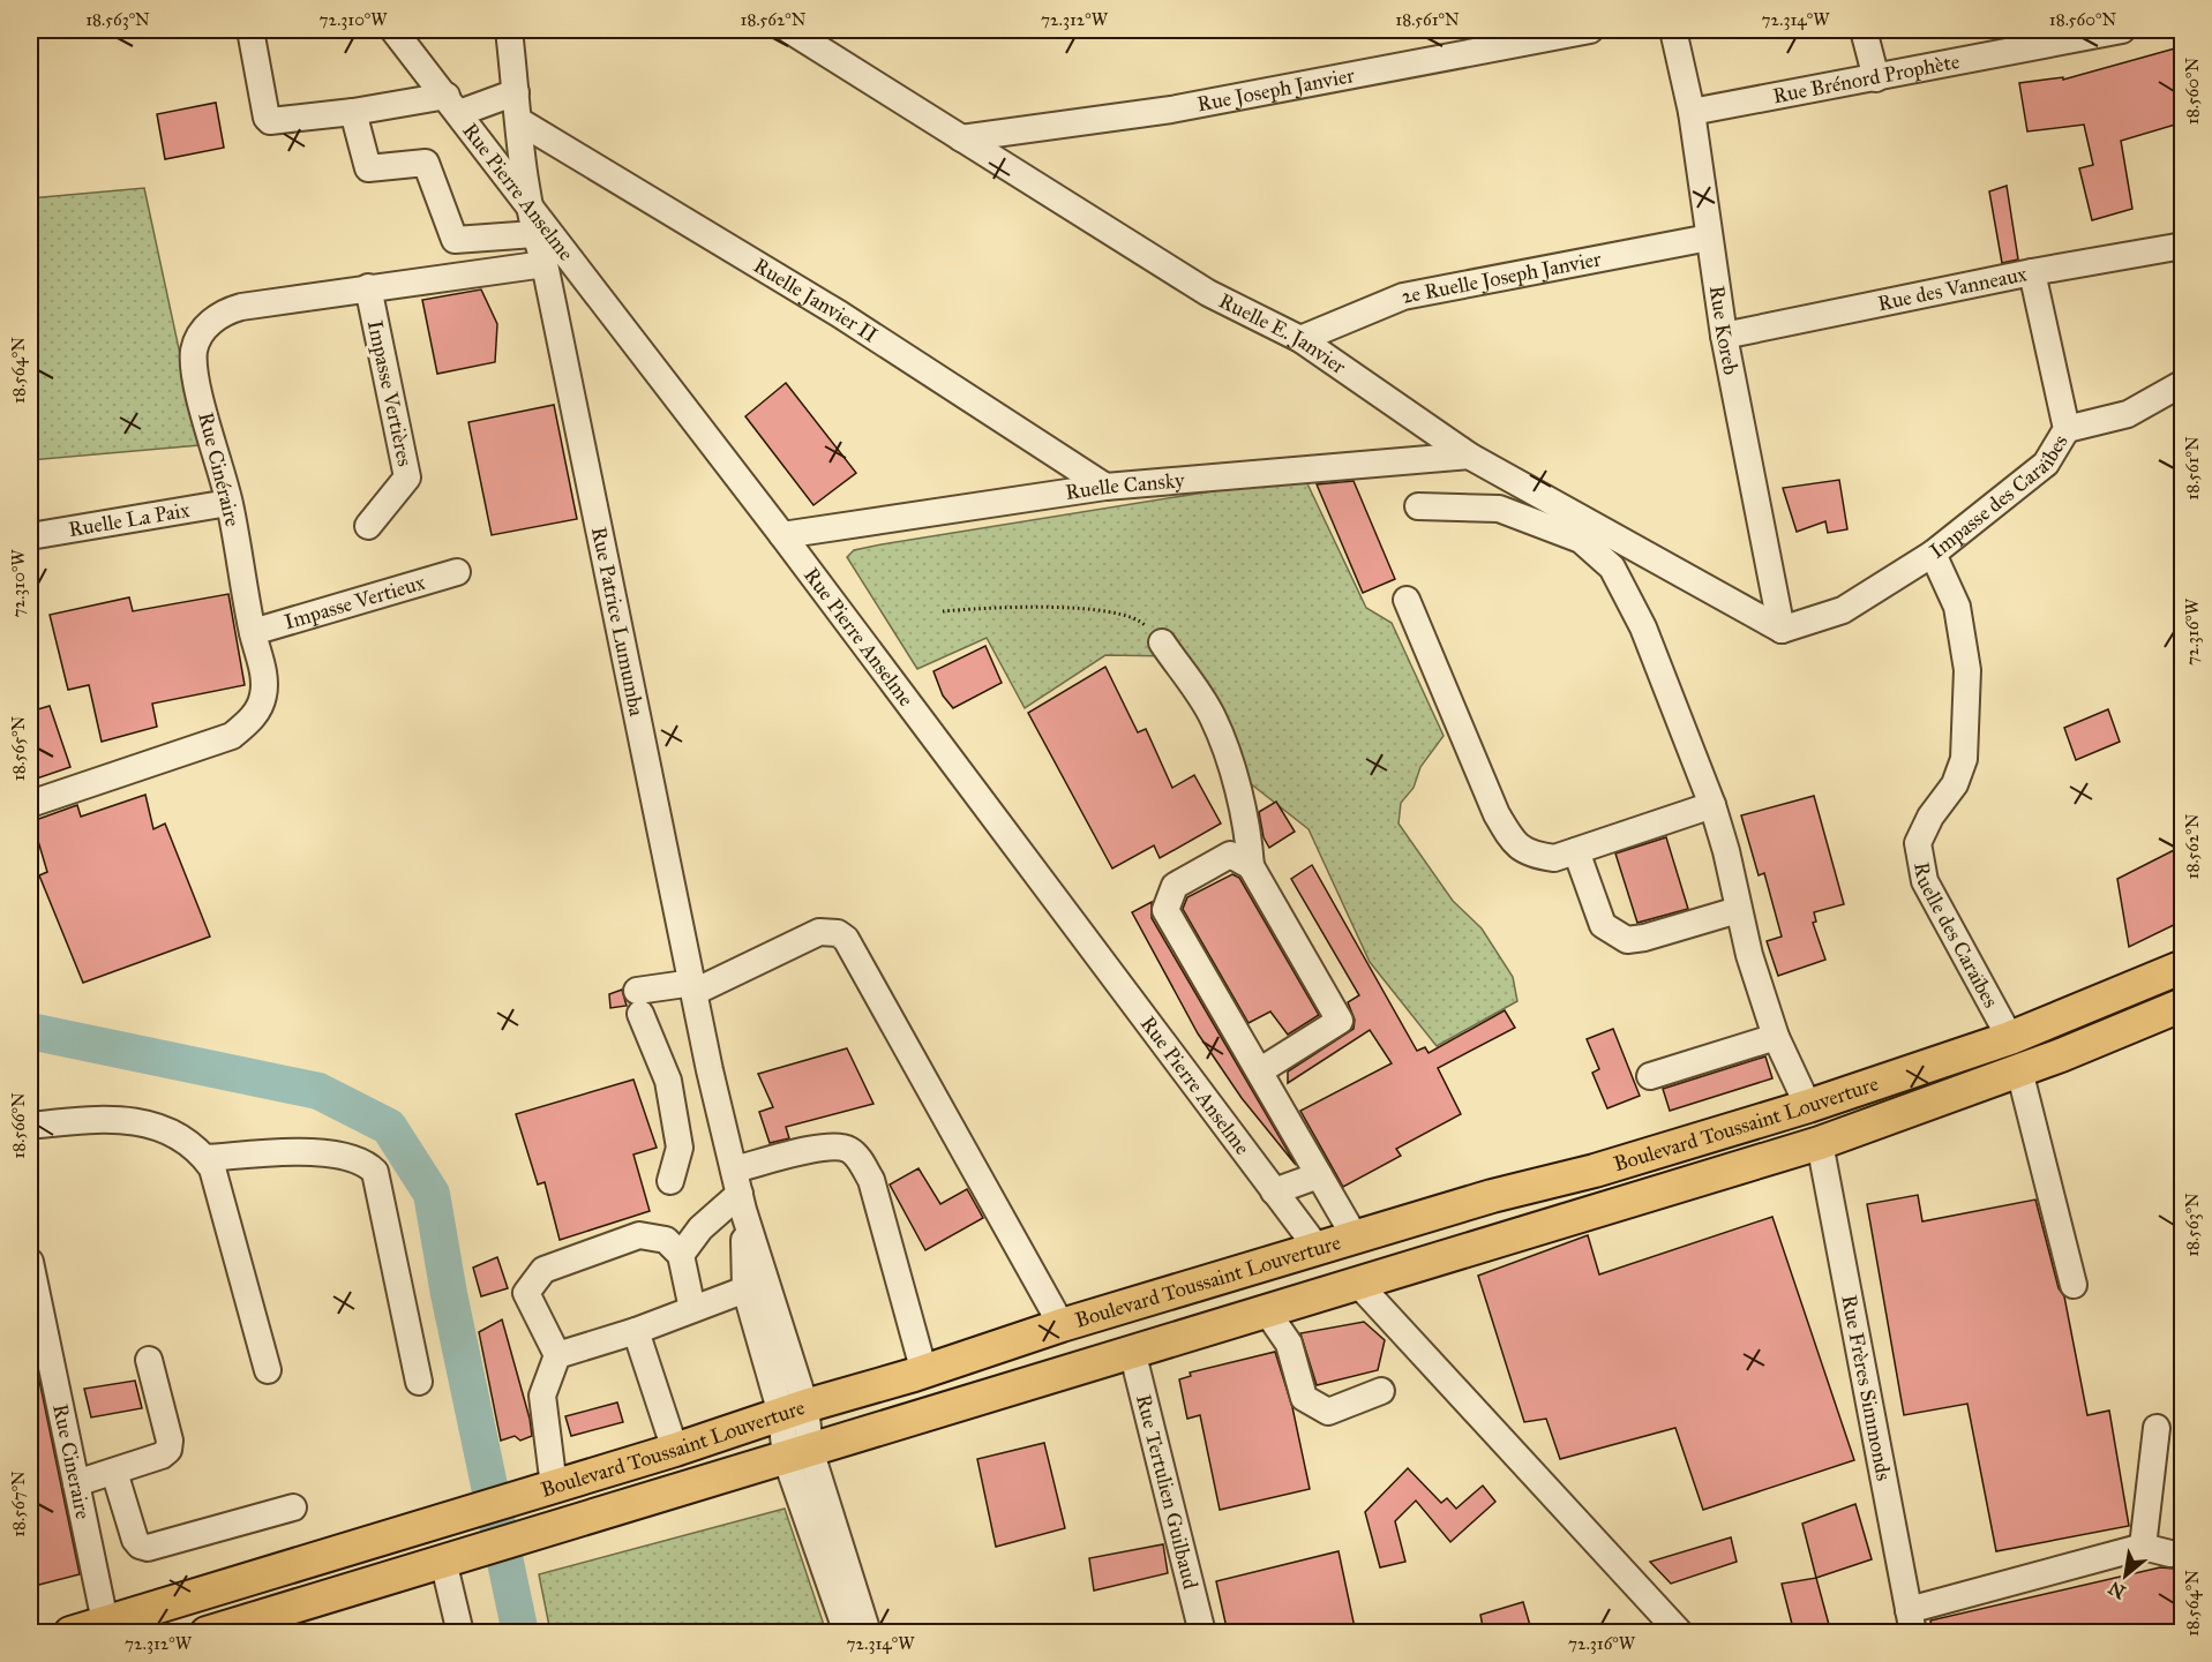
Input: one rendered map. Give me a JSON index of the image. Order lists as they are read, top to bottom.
{
  "streets": {
    "main road": ["Boulevard Toussaint Louverture"],
    "street": [
      "Rue Brénord Prophète",
      "Rue Joseph Janvier",
      "Rue Pierre Anselme",
      "2e Ruelle Joseph Janvier",
      "Rue des Vanneaux",
      "Ruelle Janvier II",
      "Rue Koreb",
      "Ruelle E. Janvier",
      "Impasse Vertières",
      "Rue Cinéraire",
      "Ruelle Cansky",
      "Impasse des Caraïbes",
      "Ruelle La Paix",
      "Impasse Vertieux",
      "Rue Patrice Lumumba",
      "Ruelle des Caraïbes",
      "Rue Frères Simmonds",
      "Rue Cineraire",
      "Rue Tertulien Guilbaud"
    ]
  },
  "crossings": [
    ["Rue Brénord Prophète", "Rue Koreb"],
    ["Rue Joseph Janvier", "Ruelle E. Janvier"],
    ["Rue Pierre Anselme", "Ruelle Cansky"],
    ["Rue Pierre Anselme", "Rue Patrice Lumumba"],
    ["Rue Pierre Anselme", "Boulevard Toussaint Louverture"],
    ["2e Ruelle Joseph Janvier", "Rue Koreb"],
    ["2e Ruelle Joseph Janvier", "Ruelle E. Janvier"],
    ["Rue des Vanneaux", "Rue Koreb"],
    ["Rue des Vanneaux", "Impasse des Caraïbes"],
    ["Ruelle Janvier II", "Ruelle Cansky"],
    ["Ruelle Janvier II", "Rue Patrice Lumumba"],
    ["Rue Koreb", "Ruelle E. Janvier"],
    ["Rue Koreb", "Impasse des Caraïbes"],
    ["Ruelle E. Janvier", "Ruelle Cansky"],
    ["Ruelle E. Janvier", "Impasse des Caraïbes"],
    ["Impasse Vertières", "Rue Cinéraire"],
    ["Rue Cinéraire", "Ruelle La Paix"],
    ["Rue Cinéraire", "Impasse Vertieux"],
    ["Rue Cinéraire", "Rue Patrice Lumumba"],
    ["Impasse des Caraïbes", "Ruelle des Caraïbes"],
    ["Rue Patrice Lumumba", "Boulevard Toussaint Louverture"],
    ["Ruelle des Caraïbes", "Boulevard Toussaint Louverture"],
    ["Boulevard Toussaint Louverture", "Rue Frères Simmonds"],
    ["Boulevard Toussaint Louverture", "Rue Cineraire"],
    ["Boulevard Toussaint Louverture", "Rue Tertulien Guilbaud"]
  ],
  "north": "bottom left",
  "coordinates": [
    "18.563°N",
    "72.310°W",
    "18.562°N",
    "72.312°W",
    "18.561°N",
    "72.314°W",
    "18.560°N",
    "18.564°N",
    "72.316°W",
    "18.565°N",
    "18.566°N",
    "18.567°N"
  ]
}
